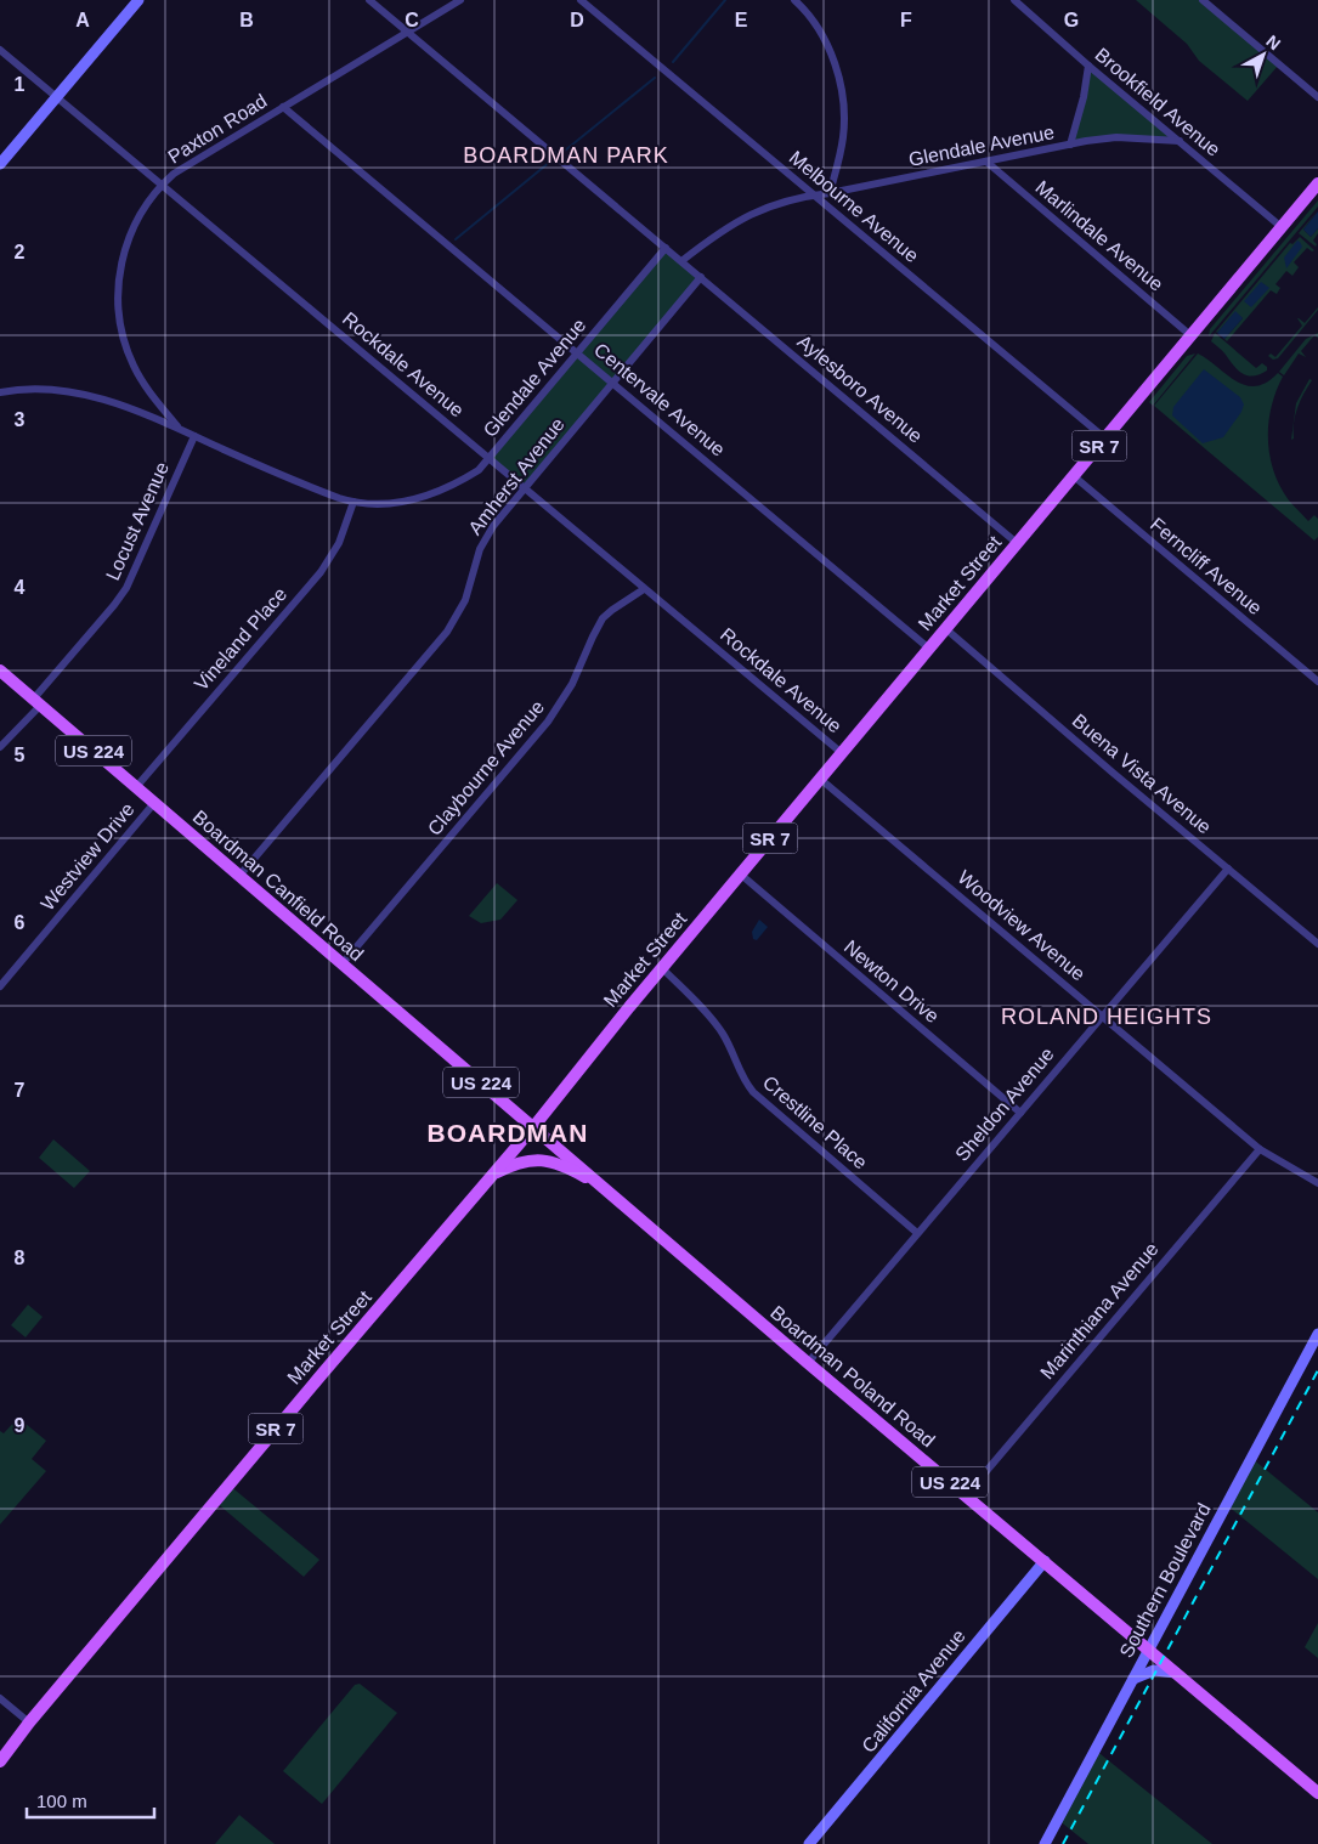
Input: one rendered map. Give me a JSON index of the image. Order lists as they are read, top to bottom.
{
  "streets": {
    "main road": [
      "SR 7",
      "Market Street",
      "US 224",
      "Boardman Canfield Road",
      "Boardman Poland Road"
    ],
    "street": [
      "Brookfield Avenue",
      "Paxton Road",
      "Glendale Avenue",
      "Melbourne Avenue",
      "Marlindale Avenue",
      "Rockdale Avenue",
      "Aylesboro Avenue",
      "Centervale Avenue",
      "Amherst Avenue",
      "Locust Avenue",
      "Ferncliff Avenue",
      "Vineland Place",
      "Claybourne Avenue",
      "Buena Vista Avenue",
      "Westview Drive",
      "Woodview Avenue",
      "Newton Drive",
      "Sheldon Avenue",
      "Crestline Place",
      "Marinthiana Avenue",
      "Southern Boulevard",
      "California Avenue"
    ]
  },
  "crossings": [
    ["Brookfield Avenue", "Glendale Avenue"],
    ["Brookfield Avenue", "Market Street"],
    ["Paxton Road", "Glendale Avenue"],
    ["Paxton Road", "Rockdale Avenue"],
    ["Paxton Road", "Centervale Avenue"],
    ["Glendale Avenue", "Melbourne Avenue"],
    ["Glendale Avenue", "Marlindale Avenue"],
    ["Glendale Avenue", "Rockdale Avenue"],
    ["Glendale Avenue", "Aylesboro Avenue"],
    ["Glendale Avenue", "Centervale Avenue"],
    ["Glendale Avenue", "Locust Avenue"],
    ["Glendale Avenue", "Vineland Place"],
    ["Melbourne Avenue", "Market Street"],
    ["Marlindale Avenue", "Market Street"],
    ["Rockdale Avenue", "Amherst Avenue"],
    ["Rockdale Avenue", "Market Street"],
    ["Rockdale Avenue", "Claybourne Avenue"],
    ["Aylesboro Avenue", "Amherst Avenue"],
    ["Aylesboro Avenue", "Market Street"],
    ["Centervale Avenue", "Amherst Avenue"],
    ["Centervale Avenue", "Market Street"],
    ["Amherst Avenue", "Boardman Canfield Road"],
    ["Locust Avenue", "Boardman Canfield Road"],
    ["Ferncliff Avenue", "Market Street"],
    ["Market Street", "Buena Vista Avenue"],
    ["Market Street", "Boardman Canfield Road"],
    ["Market Street", "Woodview Avenue"],
    ["Market Street", "Newton Drive"],
    ["Market Street", "Crestline Place"],
    ["Market Street", "Boardman Poland Road"],
    ["Vineland Place", "Boardman Canfield Road"],
    ["Claybourne Avenue", "Boardman Canfield Road"],
    ["Buena Vista Avenue", "Sheldon Avenue"],
    ["Westview Drive", "Boardman Canfield Road"],
    ["Boardman Canfield Road", "Boardman Poland Road"],
    ["Woodview Avenue", "Sheldon Avenue"],
    ["Woodview Avenue", "Marinthiana Avenue"],
    ["Newton Drive", "Sheldon Avenue"],
    ["Sheldon Avenue", "Crestline Place"],
    ["Sheldon Avenue", "Boardman Poland Road"],
    ["Marinthiana Avenue", "Boardman Poland Road"],
    ["Boardman Poland Road", "Southern Boulevard"],
    ["Boardman Poland Road", "California Avenue"]
  ],
  "districts": ["BOARDMAN PARK", "ROLAND HEIGHTS", "BOARDMAN"],
  "scale_bar": "100 m",
  "north": "top right",
  "grid": {
    "columns": [
      "A",
      "B",
      "C",
      "D",
      "E",
      "F",
      "G"
    ],
    "rows": [
      "1",
      "2",
      "3",
      "4",
      "5",
      "6",
      "7",
      "8",
      "9"
    ]
  }
}
